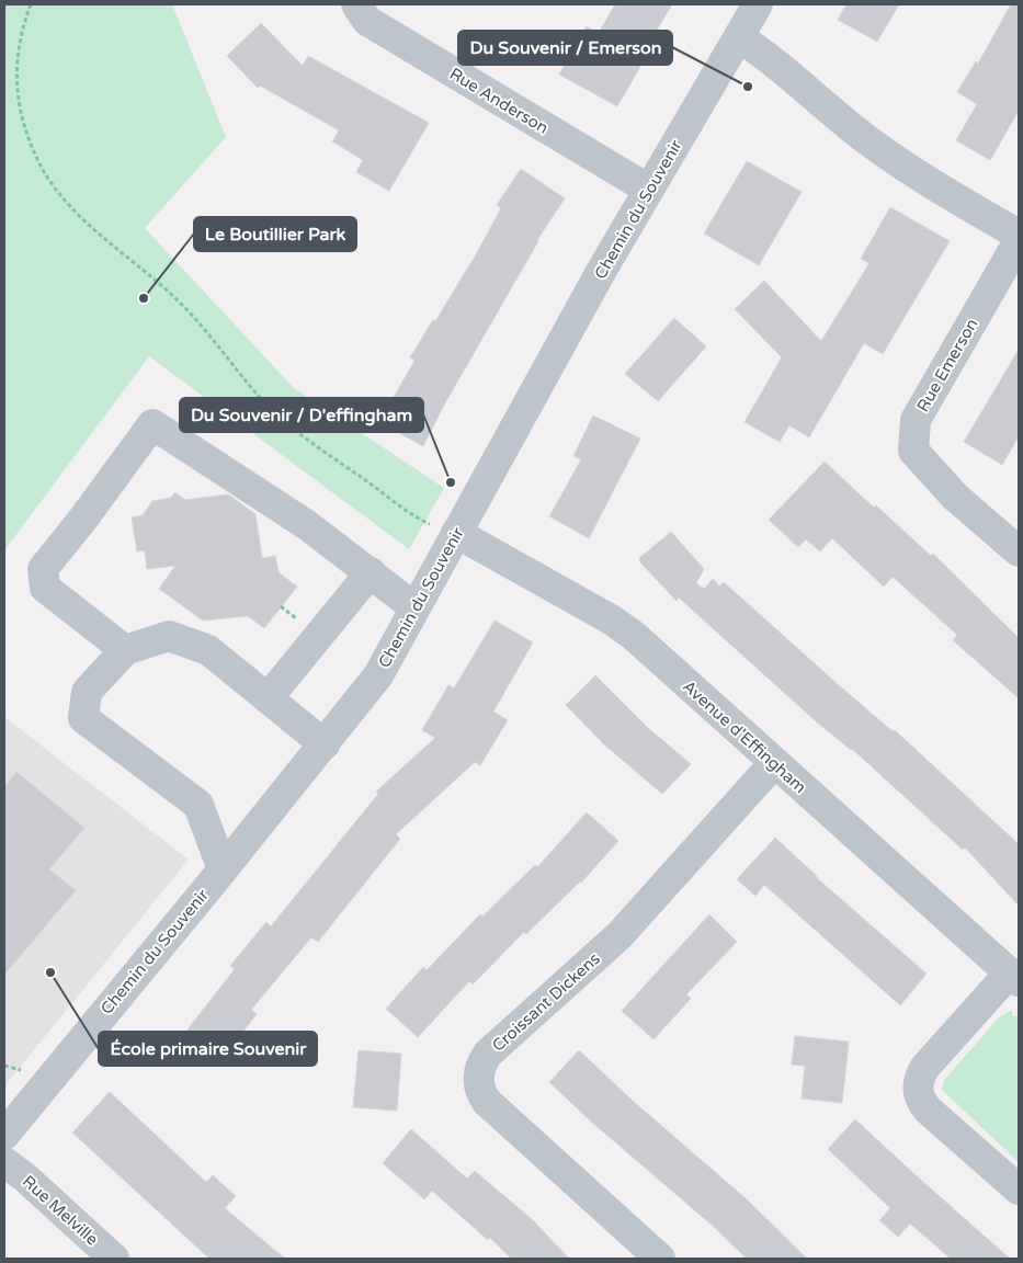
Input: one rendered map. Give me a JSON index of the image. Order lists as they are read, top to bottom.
{
  "streets": {
    "street": [
      "Rue Anderson",
      "Chemin du Souvenir",
      "Rue Emerson",
      "Avenue d'Effingham",
      "Croissant Dickens",
      "Rue Melville"
    ]
  },
  "crossings": [
    ["Rue Anderson", "Chemin du Souvenir"],
    ["Chemin du Souvenir", "Avenue d'Effingham"],
    ["Avenue d'Effingham", "Croissant Dickens"]
  ],
  "places": [
    "Du Souvenir / Emerson",
    "Le Boutillier Park",
    "Du Souvenir / D'effingham",
    "École primaire Souvenir"
  ]
}
